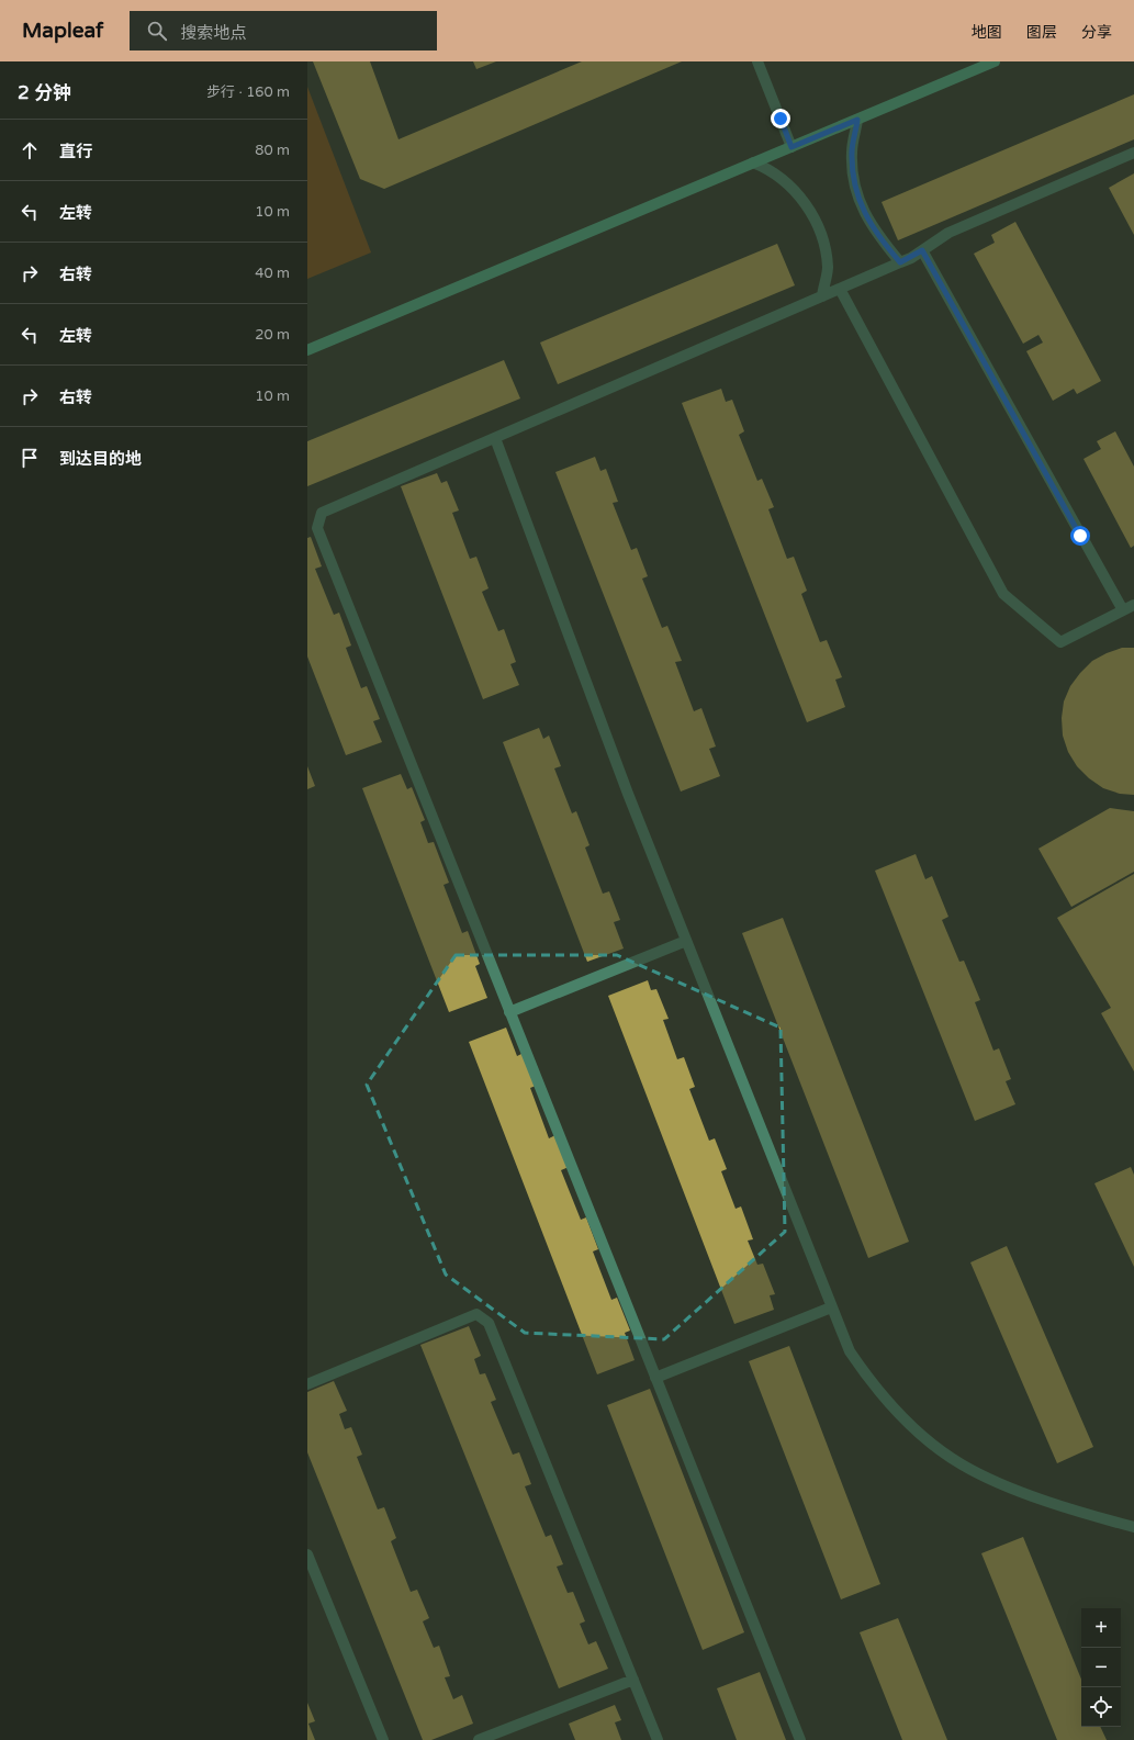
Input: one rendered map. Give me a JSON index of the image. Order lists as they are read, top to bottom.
{
  "page": {
    "header": "Mapleaf",
    "search": "搜索地点",
    "nav": ["地图", "图层", "分享"],
    "heading": ["2 分钟", "步行 · 160 m"],
    "list": [
      ["直行", "80 m"],
      ["左转", "10 m"],
      ["右转", "40 m"],
      ["左转", "20 m"],
      ["右转", "10 m"],
      "到达目的地"
    ],
    "map_buttons": ["+", "−"]
  }
}
